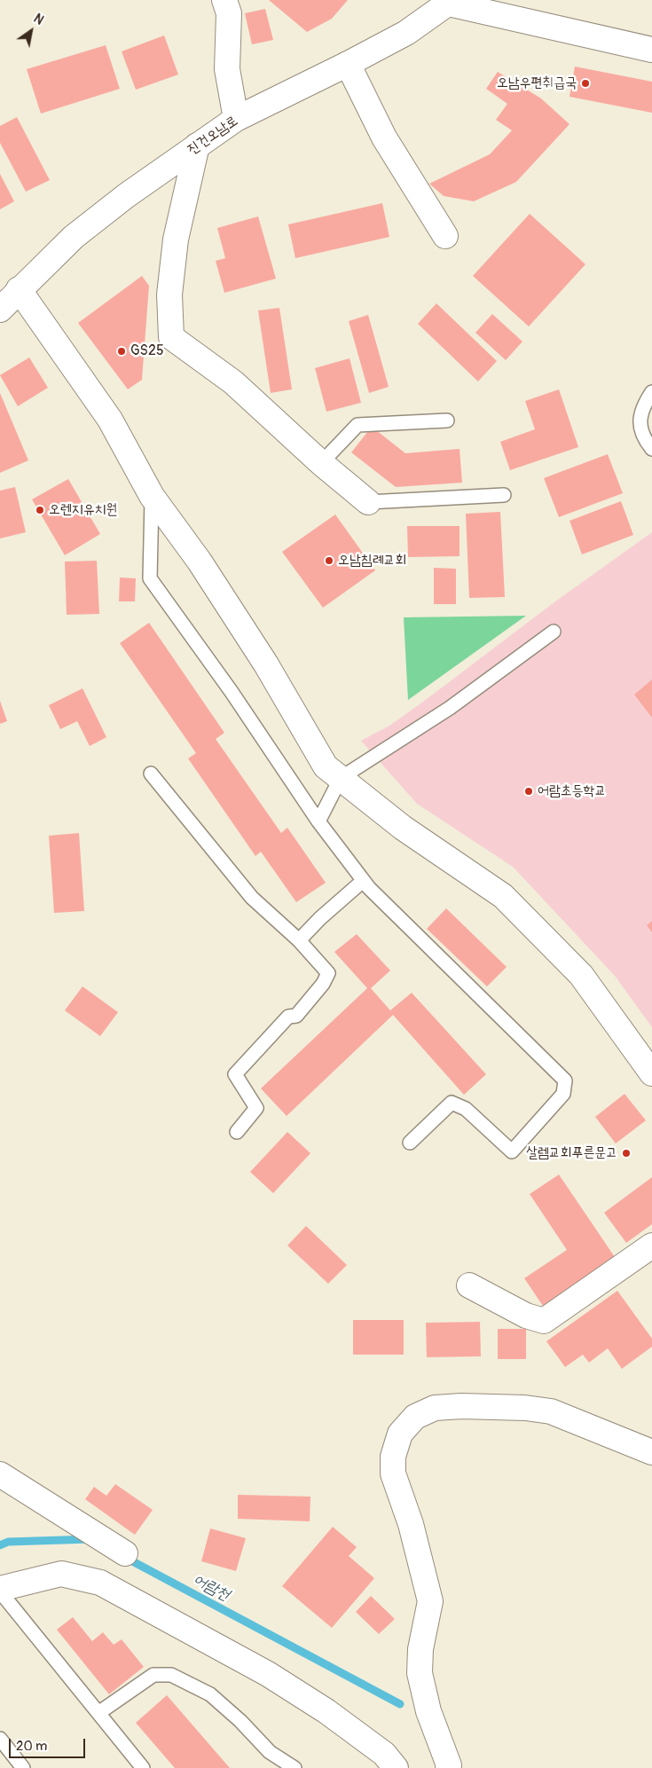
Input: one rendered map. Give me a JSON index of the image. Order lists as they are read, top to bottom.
{
  "streets": {
    "street": ["진건오남로"]
  },
  "water": ["어람천"],
  "places": [
    "오남우편취급국",
    "GS25",
    "오렌지유치원",
    "오남침례교회",
    "어람초등학교",
    "살렘교회푸른문고"
  ],
  "scale_bar": "20 m",
  "north": "top right"
}
